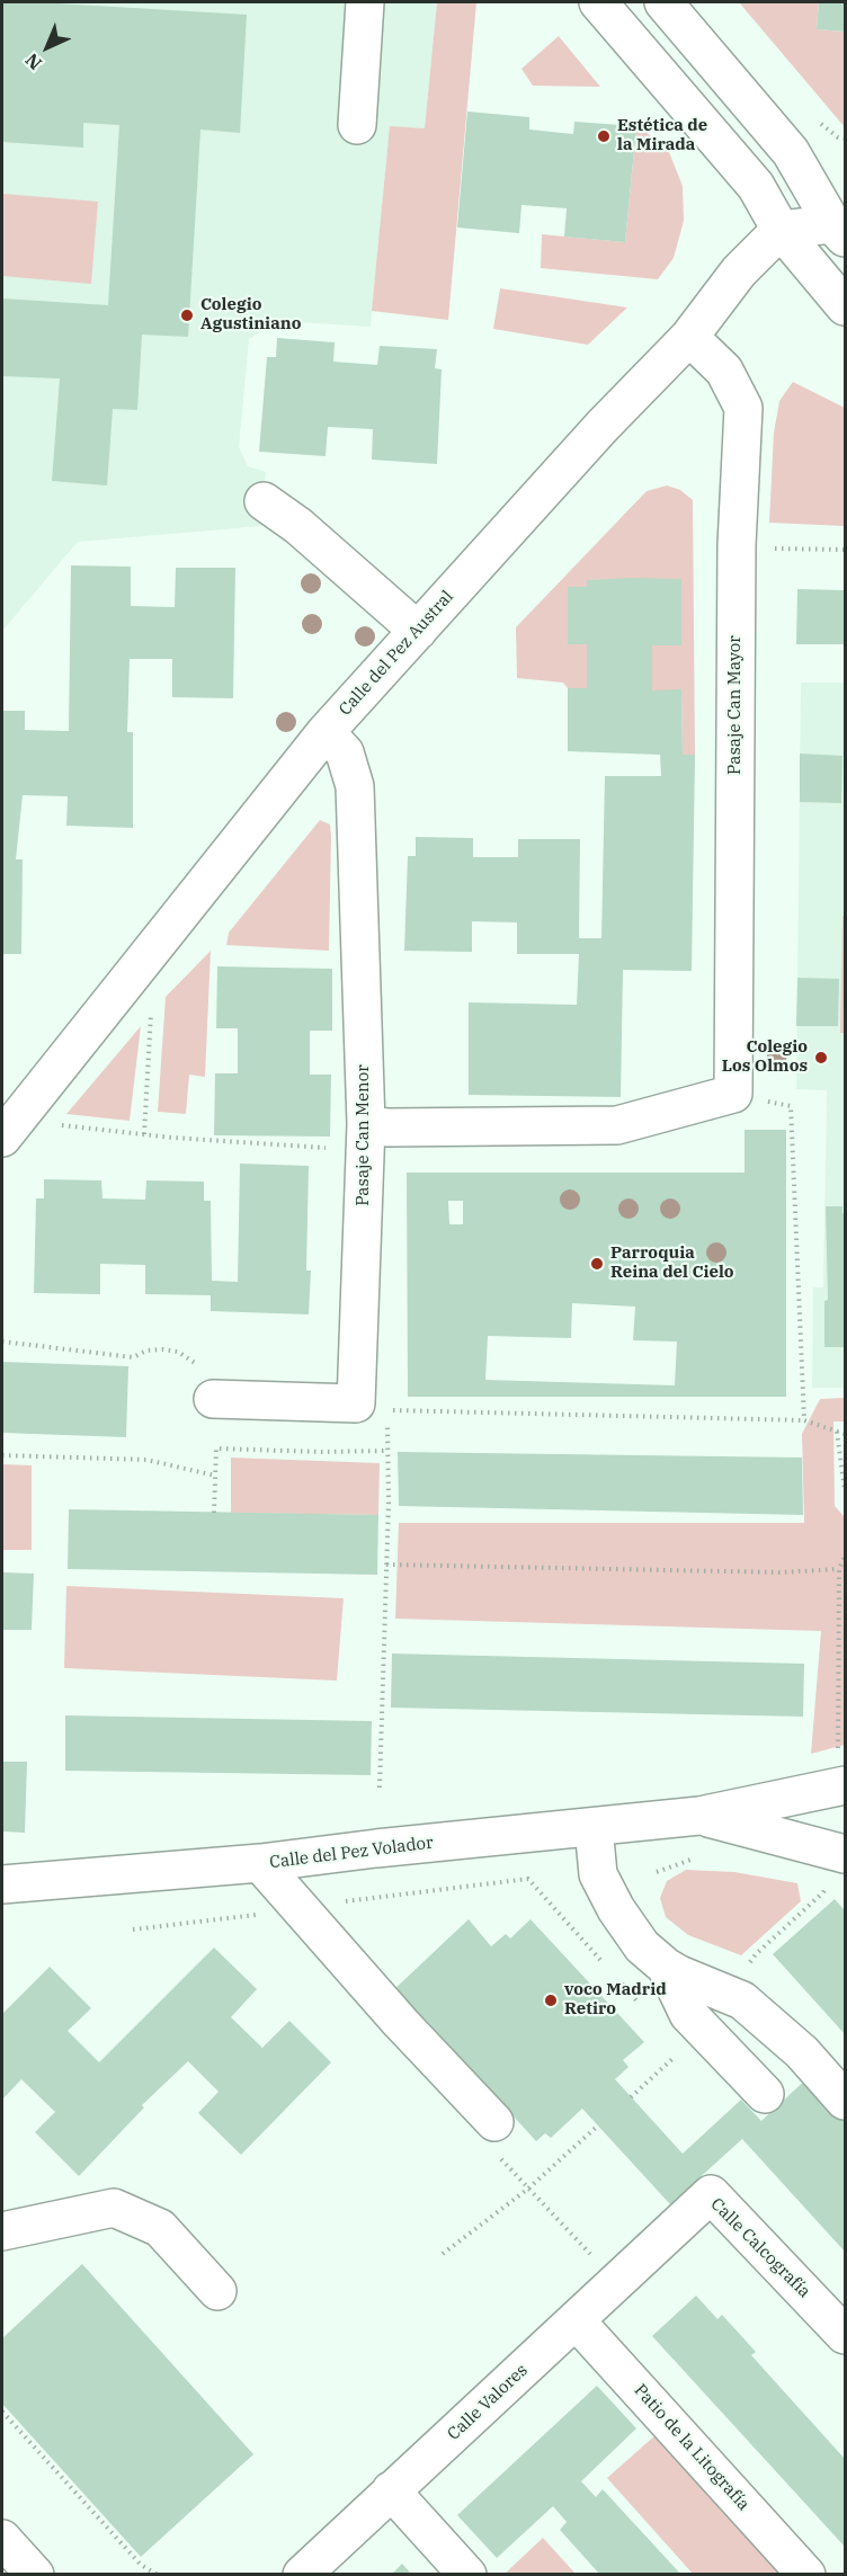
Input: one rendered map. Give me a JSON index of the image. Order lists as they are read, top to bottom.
{
  "streets": {
    "street": [
      "Calle del Pez Austral",
      "Pasaje Can Mayor",
      "Pasaje Can Menor",
      "Calle del Pez Volador",
      "Calle Calcografía",
      "Calle Valores",
      "Patio de la Litografía"
    ]
  },
  "crossings": [
    ["Calle del Pez Austral", "Pasaje Can Mayor"],
    ["Calle del Pez Austral", "Pasaje Can Menor"],
    ["Calle Calcografía", "Calle Valores"],
    ["Calle Valores", "Patio de la Litografía"]
  ],
  "places": [
    "Estética de la Mirada",
    "Colegio Agustiniano",
    "Colegio Los Olmos",
    "Parroquia Reina del Cielo",
    "voco Madrid Retiro"
  ],
  "north": "bottom left"
}
